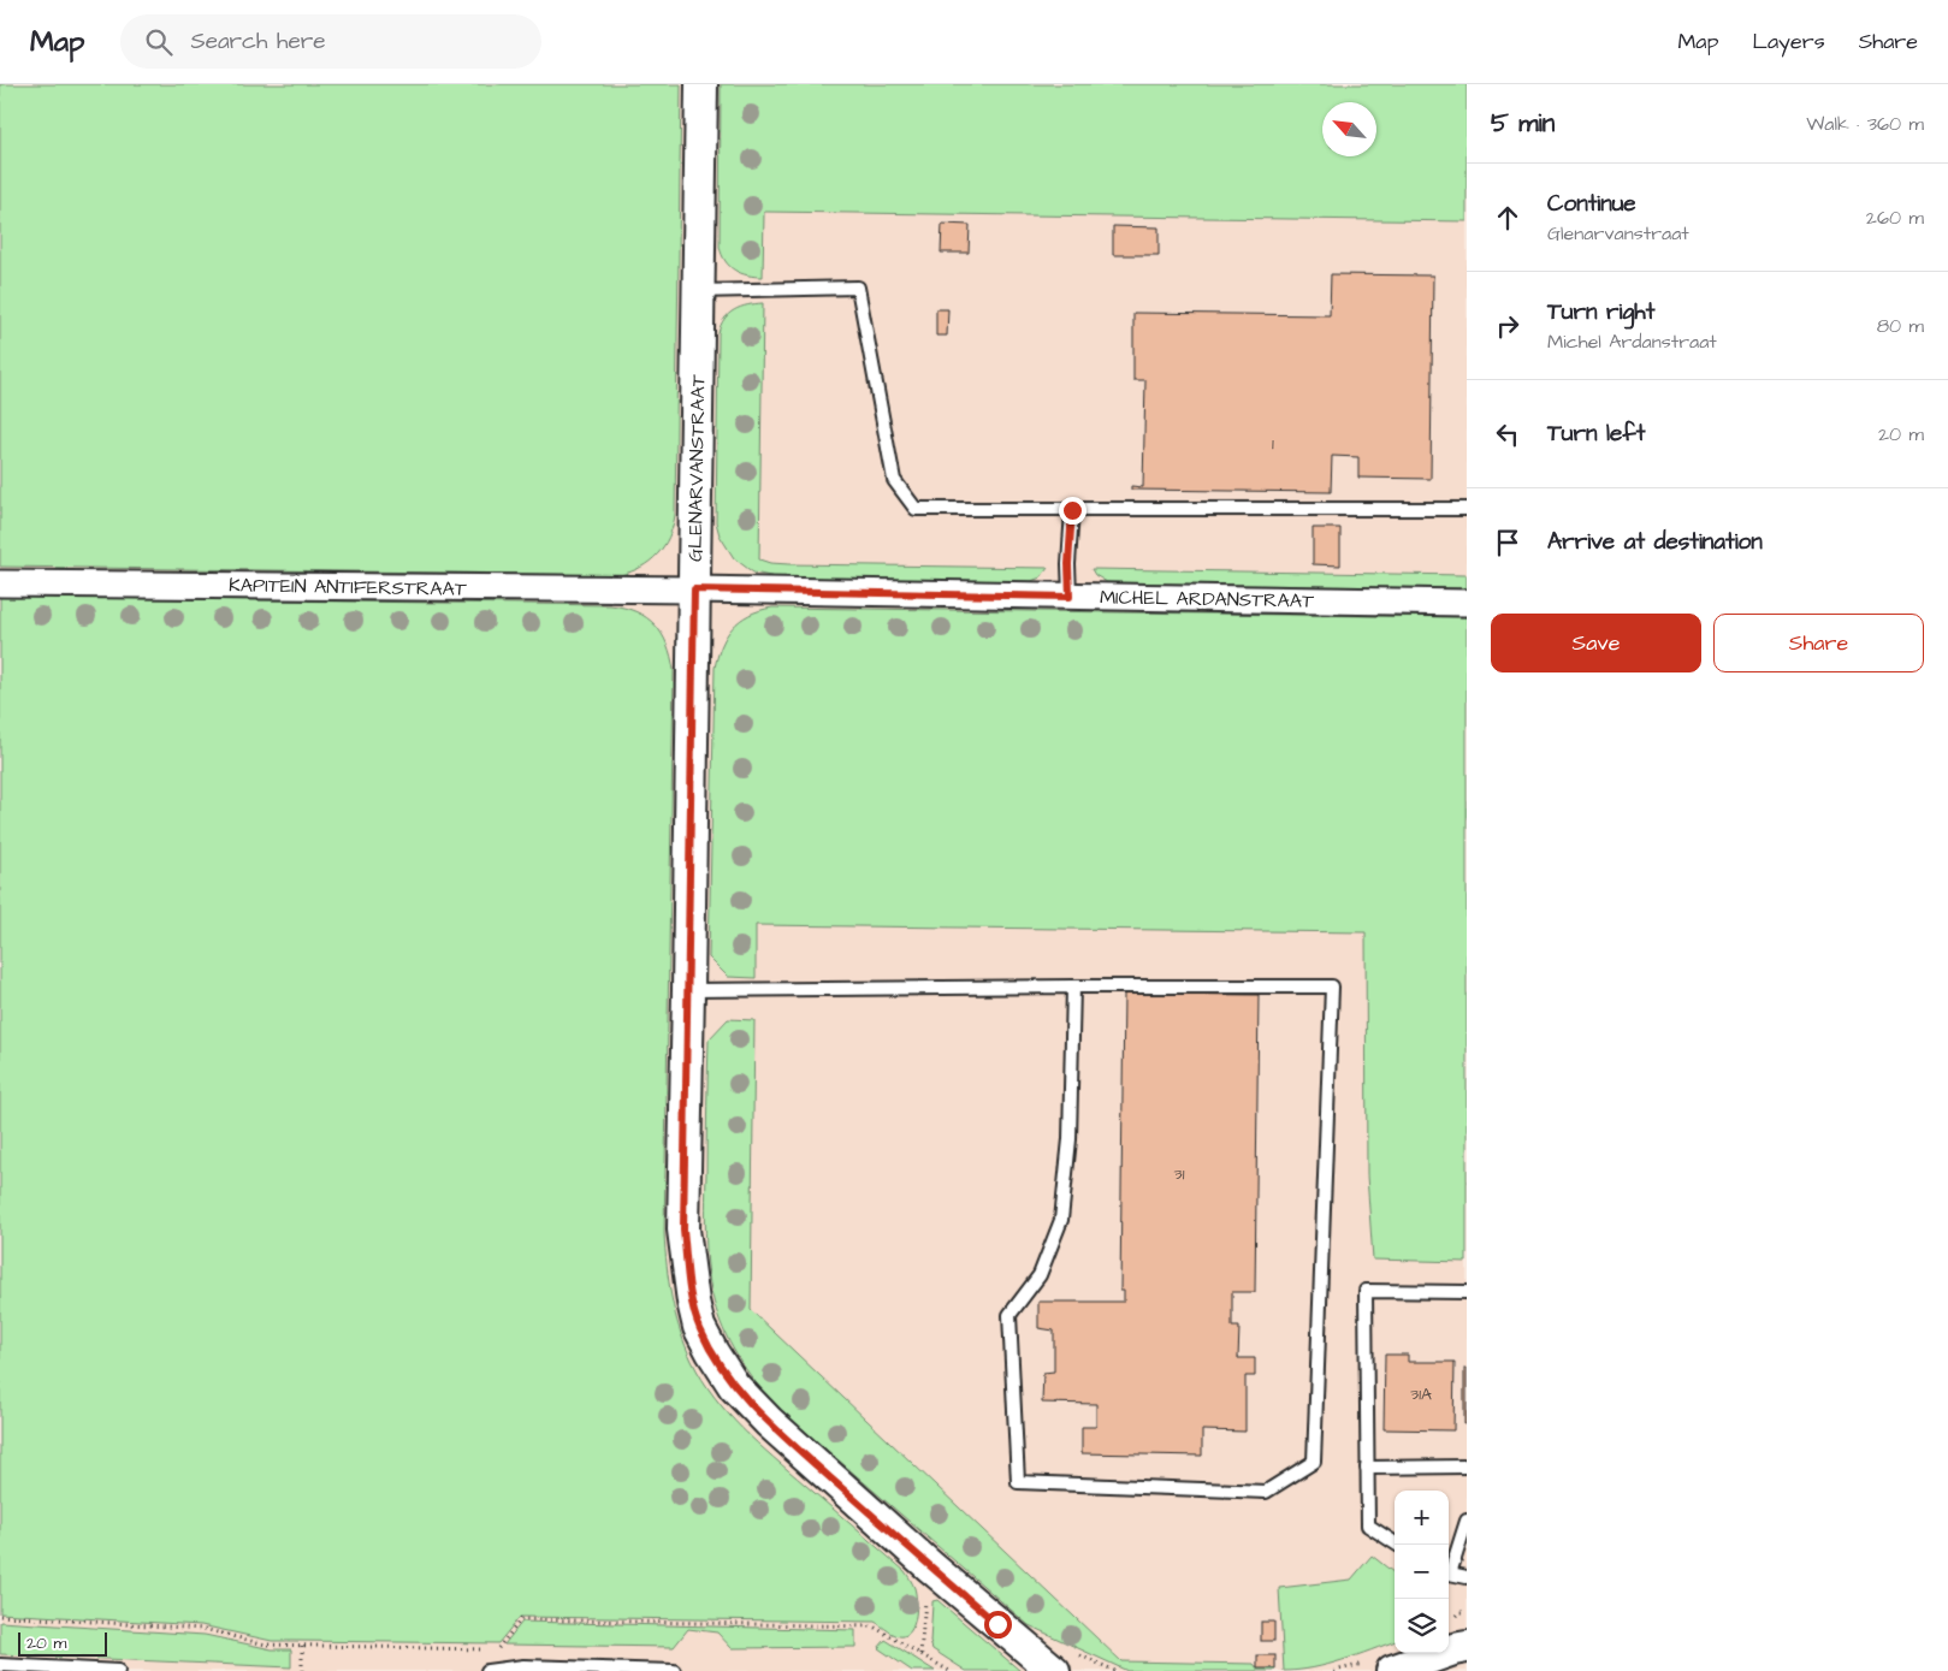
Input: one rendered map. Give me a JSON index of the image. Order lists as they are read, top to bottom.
{
  "streets": {
    "street": ["GLENARVANSTRAAT", "KAPITEIN ANTIFERSTRAAT", "MICHEL ARDANSTRAAT"]
  },
  "crossings": [
    ["GLENARVANSTRAAT", "KAPITEIN ANTIFERSTRAAT"],
    ["GLENARVANSTRAAT", "MICHEL ARDANSTRAAT"],
    ["KAPITEIN ANTIFERSTRAAT", "MICHEL ARDANSTRAAT"]
  ],
  "house_numbers": ["1", "31", "31A"],
  "scale_bar": "20 m",
  "north": "top left",
  "page": {
    "header": "Map",
    "search": "Search here",
    "nav": ["Map", "Layers", "Share"],
    "heading": ["5 min", "Walk · 360 m"],
    "list": [
      ["Continue", "Glenarvanstraat", "260 m"],
      ["Turn right", "Michel Ardanstraat", "80 m"],
      ["Turn left", "20 m"],
      "Arrive at destination"
    ],
    "buttons": ["Save", "Share"],
    "map_buttons": ["+", "−"],
    "scale": "20 m"
  }
}
